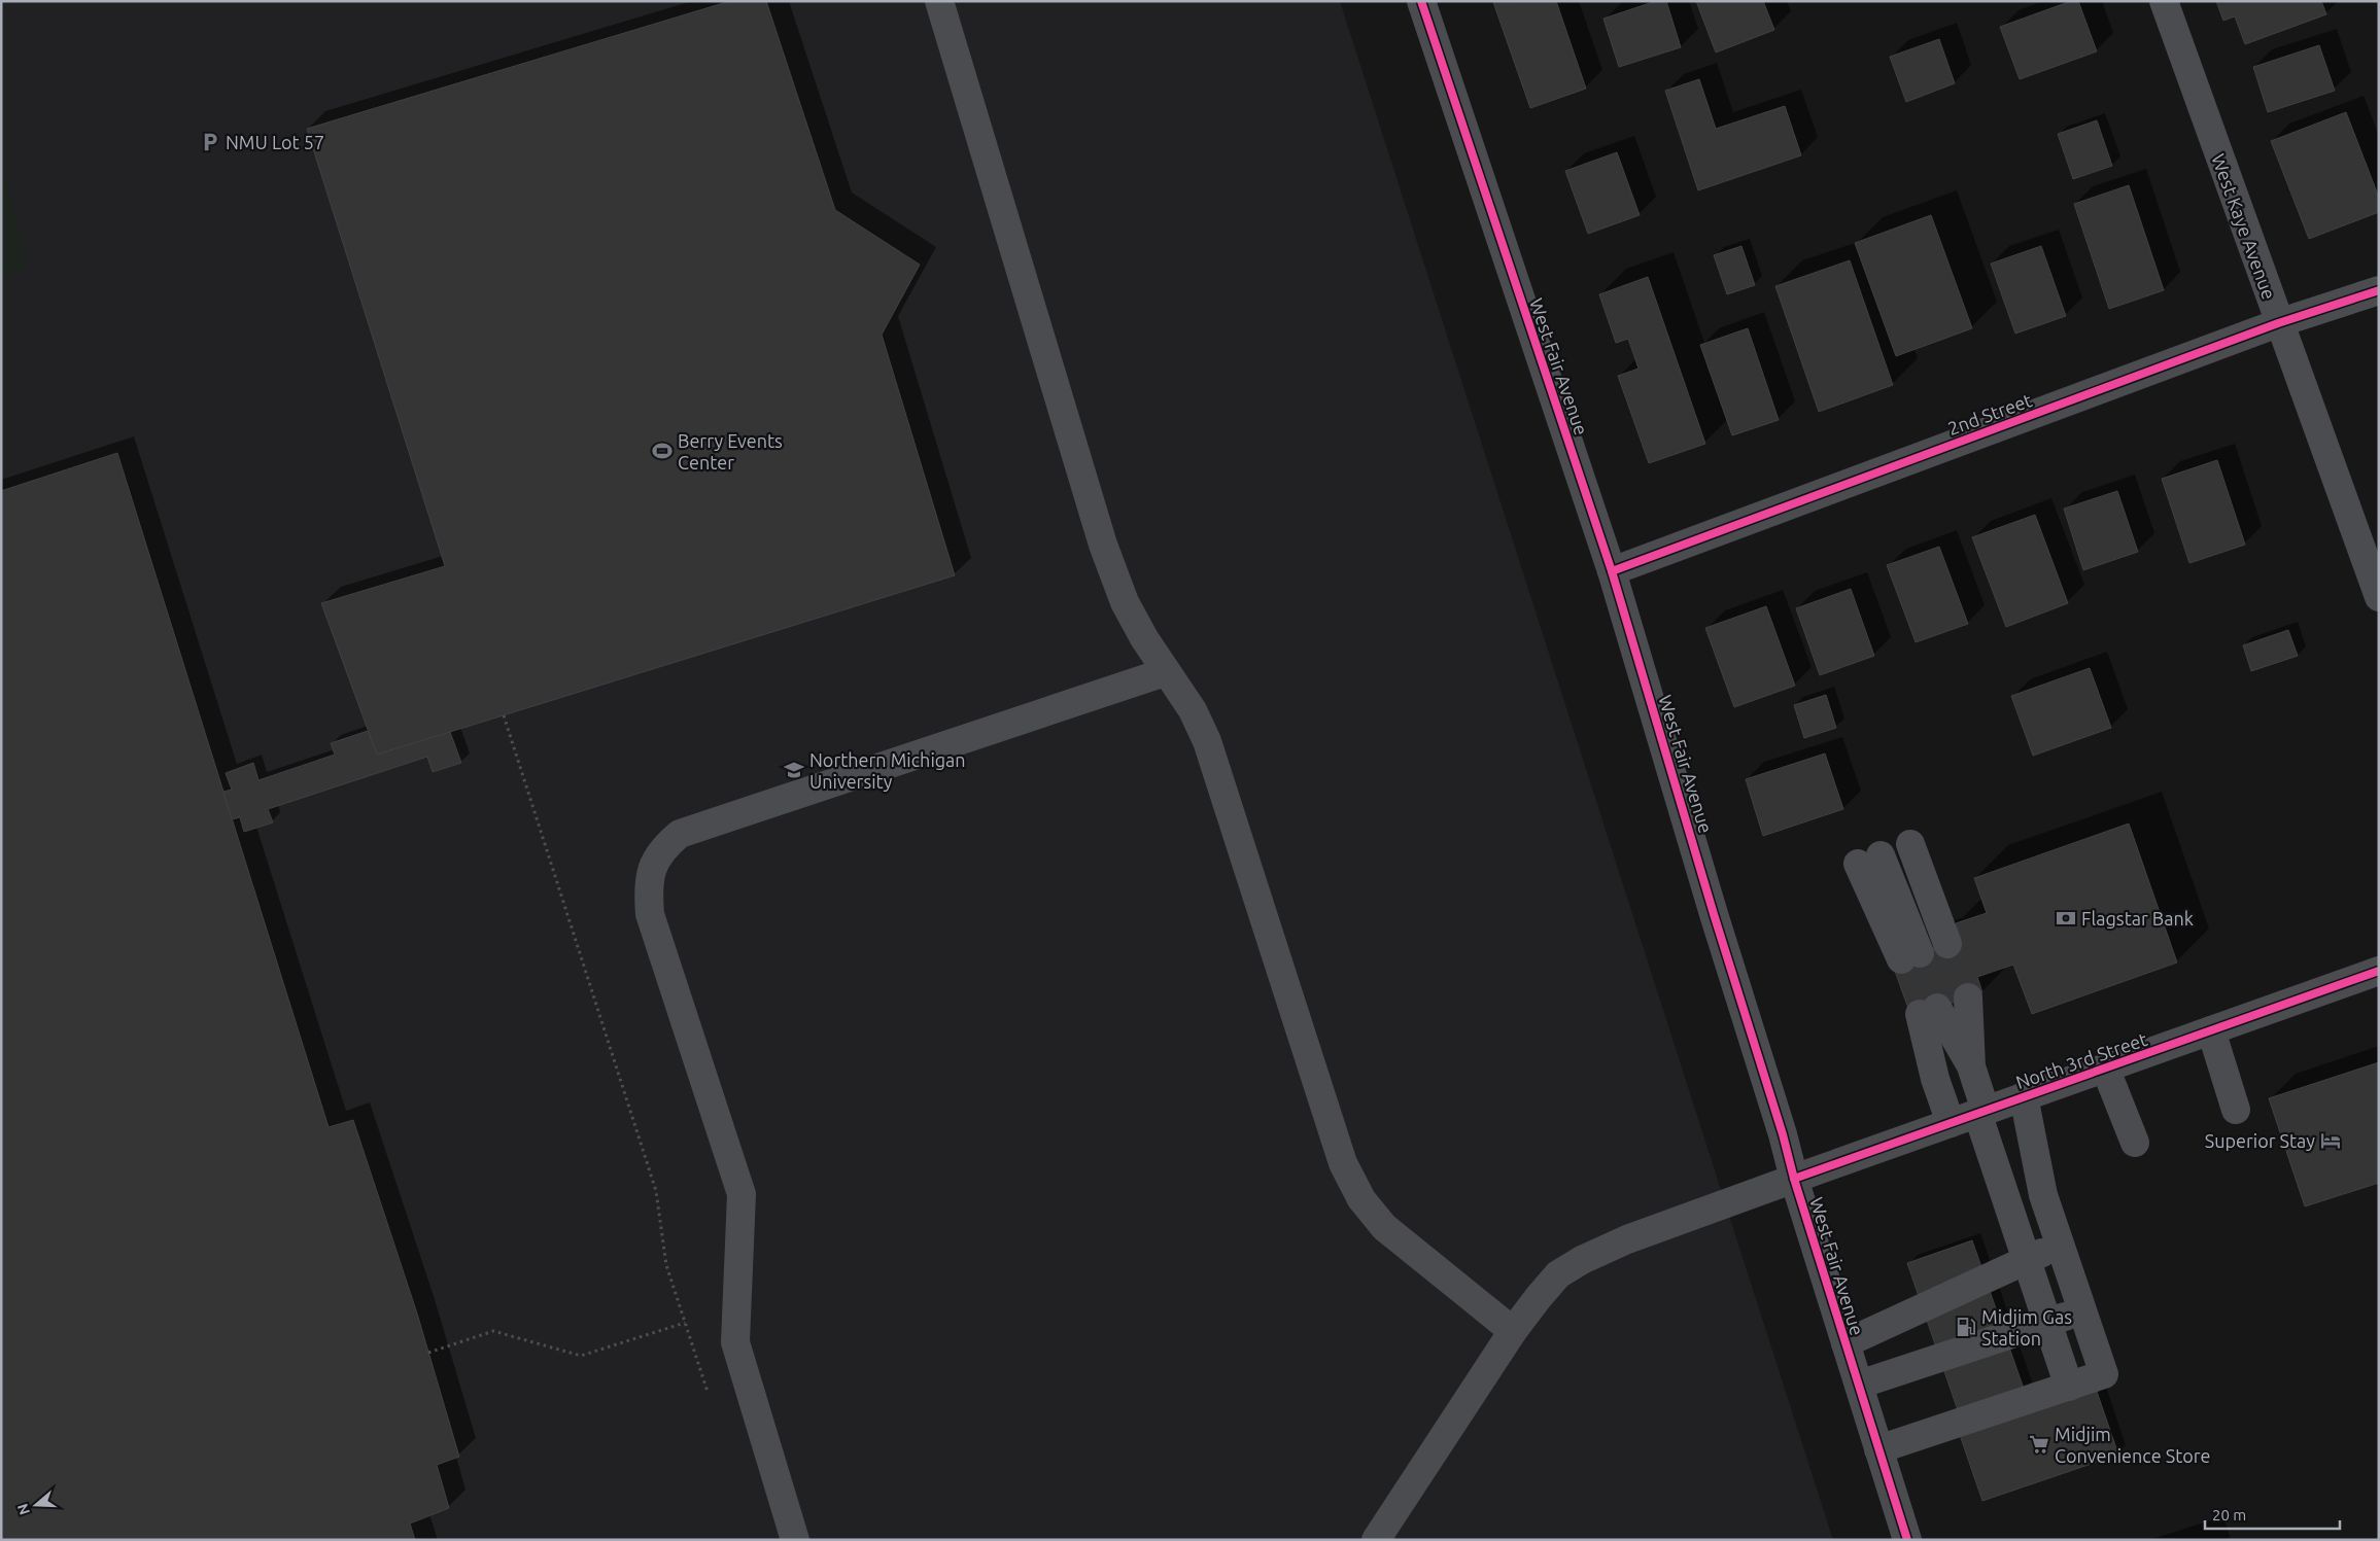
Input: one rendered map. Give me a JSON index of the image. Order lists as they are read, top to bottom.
{
  "streets": {
    "street": [
      "West Kaye Avenue",
      "West Fair Avenue",
      "2nd Street",
      "North 3rd Street"
    ]
  },
  "crossings": [
    ["West Kaye Avenue", "2nd Street"],
    ["West Fair Avenue", "2nd Street"],
    ["West Fair Avenue", "North 3rd Street"]
  ],
  "places": {
    "parking": ["NMU Lot 57"],
    "sports": ["Berry Events Center"],
    "school or university": ["Northern Michigan University"],
    "bank": ["Flagstar Bank"],
    "hotel": ["Superior Stay"],
    "fuel station": ["Midjim Gas Station"],
    "supermarket": ["Midjim Convenience Store"]
  },
  "scale_bar": "20 m",
  "north": "left"
}
